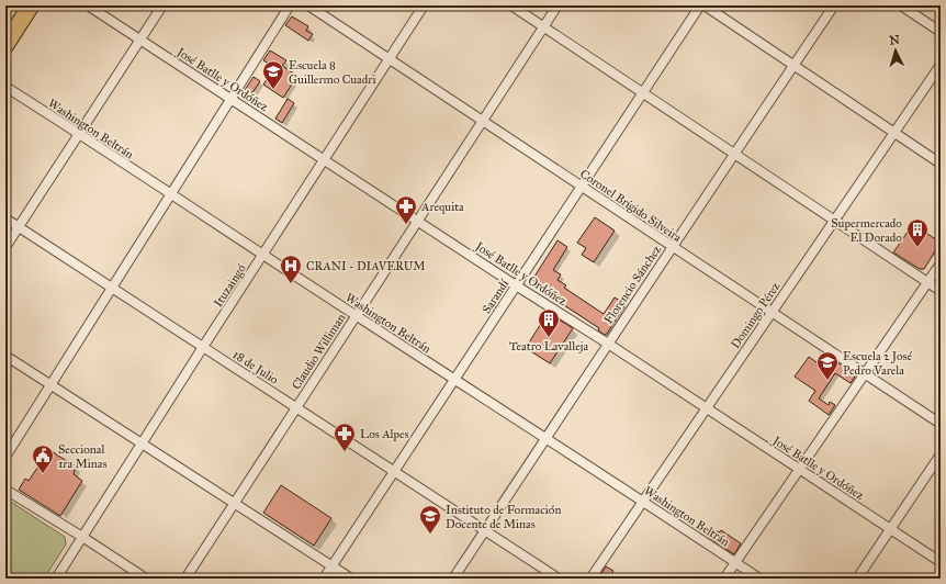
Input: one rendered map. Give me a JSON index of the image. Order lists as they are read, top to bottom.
{
  "streets": {
    "street": [
      "José Batlle y Ordóñez",
      "Washington Beltrán",
      "Coronel Brígido Silveira",
      "Florencio Sánchez",
      "Ituzaingó",
      "Sarandí",
      "Domingo Pérez",
      "Claudio Williman",
      "18 de Julio"
    ]
  },
  "crossings": [
    ["José Batlle y Ordóñez", "Florencio Sánchez"],
    ["José Batlle y Ordóñez", "Ituzaingó"],
    ["José Batlle y Ordóñez", "Sarandí"],
    ["José Batlle y Ordóñez", "Domingo Pérez"],
    ["José Batlle y Ordóñez", "Claudio Williman"],
    ["Washington Beltrán", "Florencio Sánchez"],
    ["Washington Beltrán", "Ituzaingó"],
    ["Washington Beltrán", "Sarandí"],
    ["Washington Beltrán", "Domingo Pérez"],
    ["Washington Beltrán", "Claudio Williman"],
    ["Coronel Brígido Silveira", "Florencio Sánchez"],
    ["Coronel Brígido Silveira", "Ituzaingó"],
    ["Coronel Brígido Silveira", "Sarandí"],
    ["Coronel Brígido Silveira", "Domingo Pérez"],
    ["Coronel Brígido Silveira", "Claudio Williman"],
    ["Florencio Sánchez", "18 de Julio"],
    ["Ituzaingó", "18 de Julio"],
    ["Sarandí", "18 de Julio"],
    ["Claudio Williman", "18 de Julio"]
  ],
  "places": {
    "school or university": ["Escuela 8 Guillermo Cuadri", "Escuela 2 José Pedro Varela", "Instituto de Formación Docente de Minas"],
    "pharmacy": ["Arequita", "Los Alpes"],
    "building": ["Supermercado El Dorado", "Teatro Lavalleja"],
    "hospital": ["CRANI - DIAVERUM"],
    "public building": ["Seccional 1ra Minas"]
  },
  "north": "top"
}
